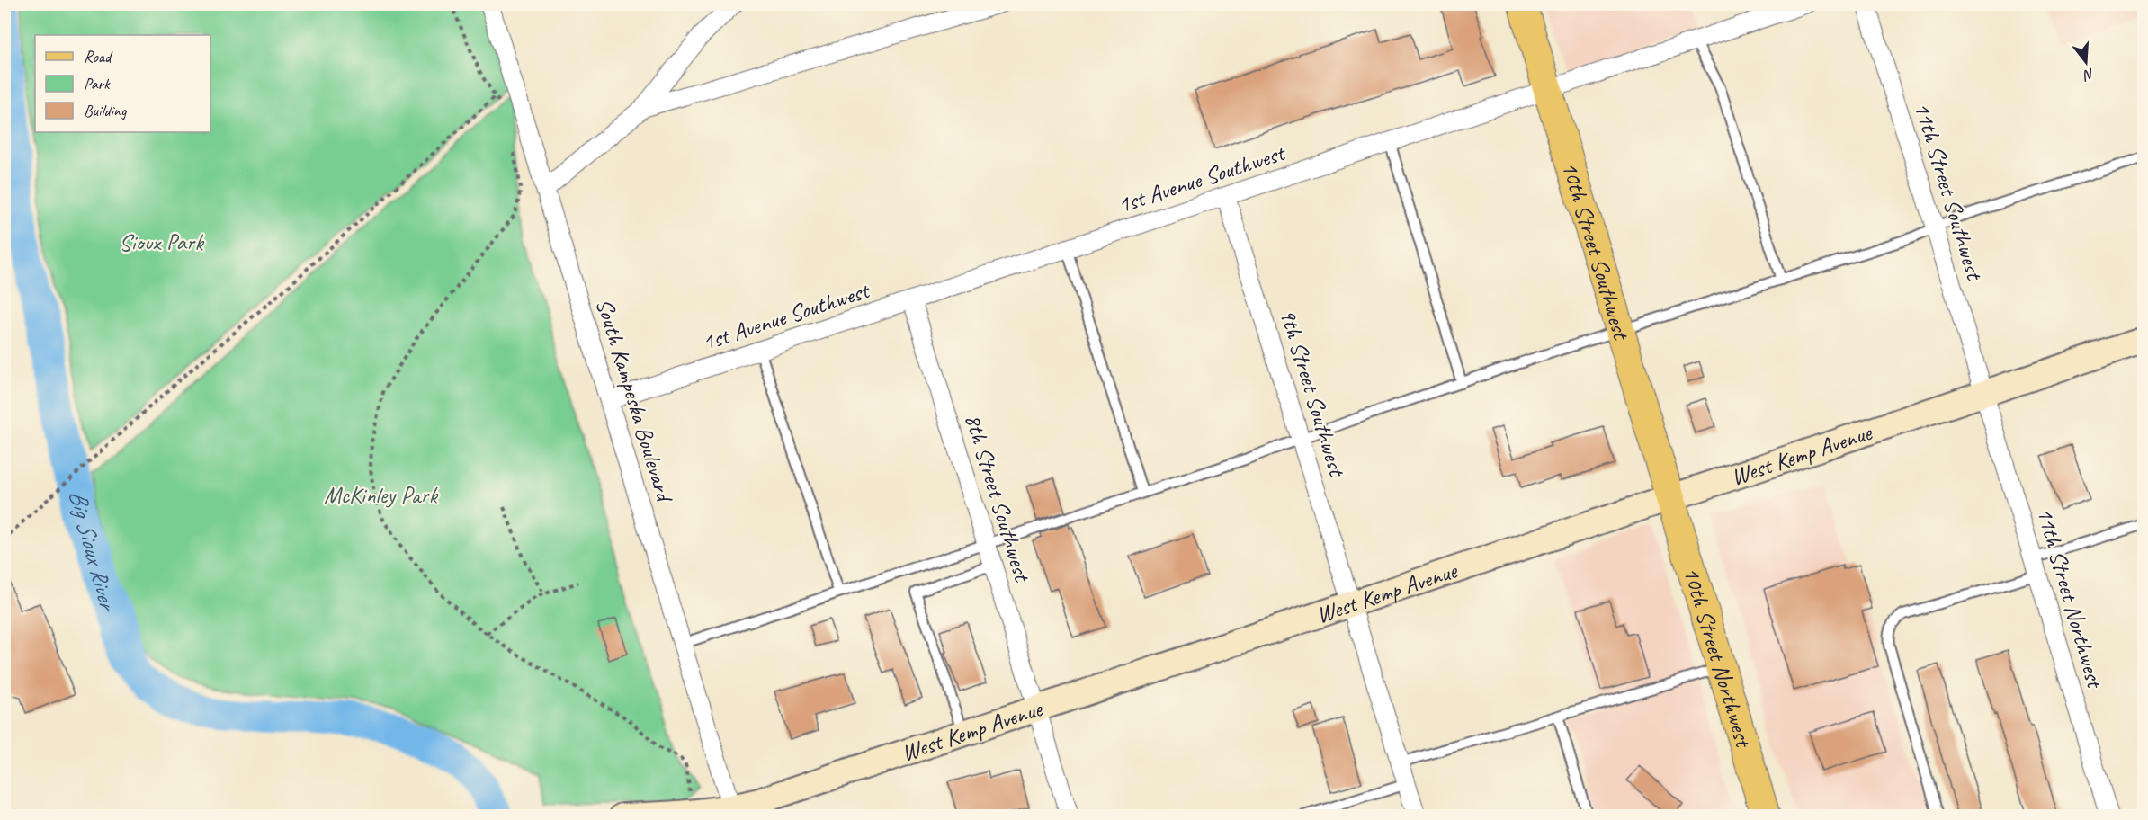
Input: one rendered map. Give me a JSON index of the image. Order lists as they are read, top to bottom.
{
  "streets": {
    "main road": ["10th Street Southwest", "West Kemp Avenue", "10th Street Northwest"],
    "street": [
      "1st Avenue Southwest",
      "11th Street Southwest",
      "9th Street Southwest",
      "South Kampeska Boulevard",
      "8th Street Southwest",
      "11th Street Northwest"
    ]
  },
  "crossings": [
    ["1st Avenue Southwest", "10th Street Southwest"],
    ["1st Avenue Southwest", "9th Street Southwest"],
    ["1st Avenue Southwest", "South Kampeska Boulevard"],
    ["1st Avenue Southwest", "8th Street Southwest"],
    ["11th Street Southwest", "West Kemp Avenue"],
    ["11th Street Southwest", "11th Street Northwest"],
    ["10th Street Southwest", "West Kemp Avenue"],
    ["10th Street Southwest", "10th Street Northwest"],
    ["9th Street Southwest", "West Kemp Avenue"],
    ["South Kampeska Boulevard", "West Kemp Avenue"],
    ["West Kemp Avenue", "8th Street Southwest"],
    ["West Kemp Avenue", "11th Street Northwest"],
    ["West Kemp Avenue", "10th Street Northwest"]
  ],
  "water": ["Big Sioux River"],
  "parks": ["Sioux Park", "McKinley Park"],
  "legend": ["Road", "Park", "Building"],
  "north": "bottom"
}
